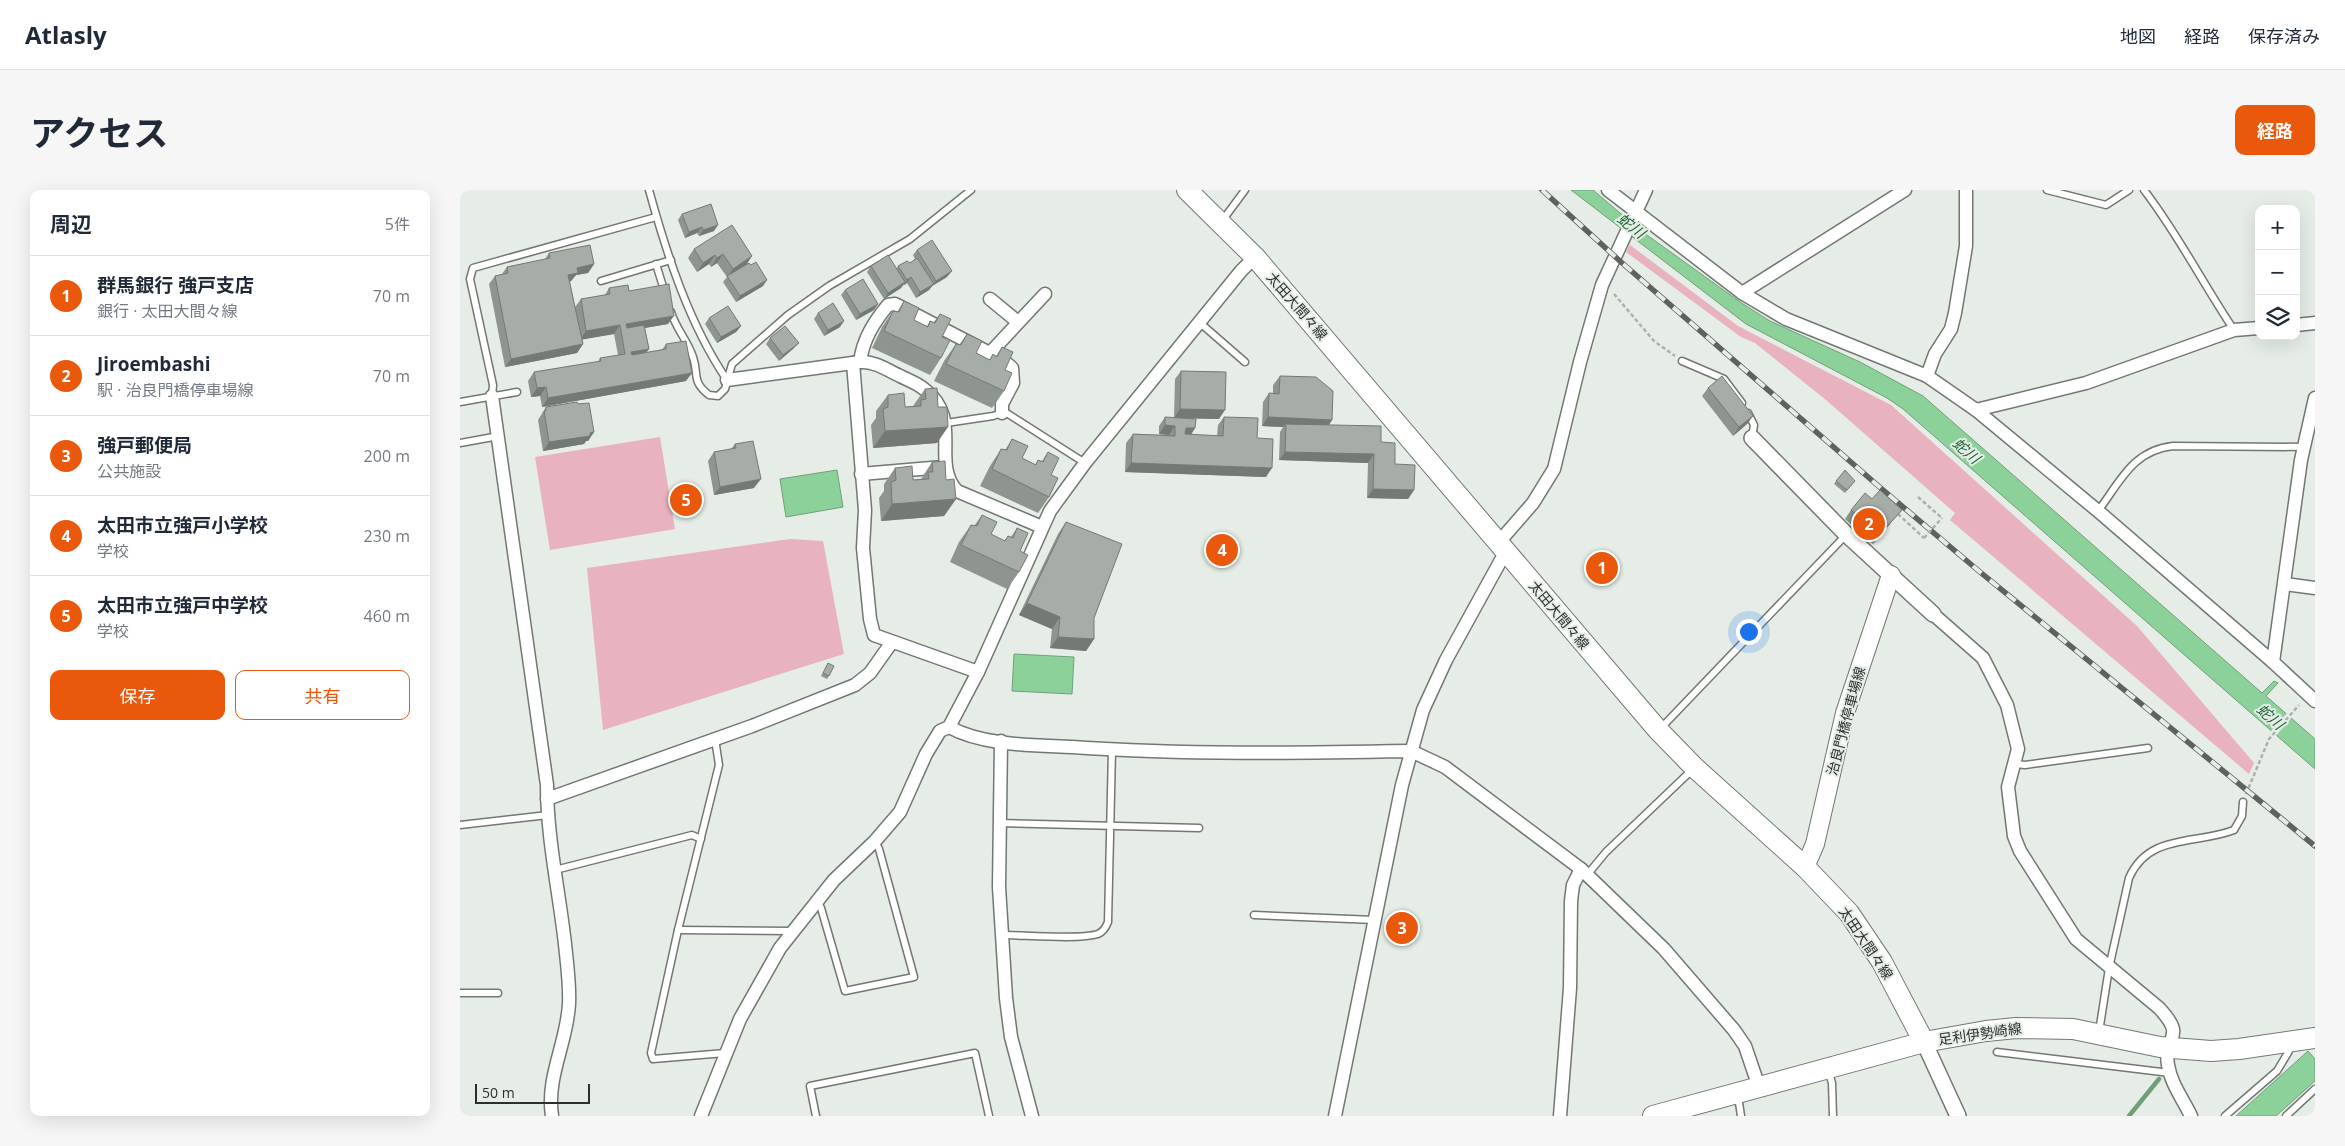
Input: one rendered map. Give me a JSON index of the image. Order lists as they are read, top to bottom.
{
  "streets": {
    "main road": ["太田大間々線", "治良門橋停車場線", "足利伊勢崎線"]
  },
  "crossings": [
    ["太田大間々線", "治良門橋停車場線"],
    ["太田大間々線", "足利伊勢崎線"]
  ],
  "water": ["蛇川"],
  "scale_bar": "50 m",
  "page": {
    "header": "Atlasly",
    "nav": ["地図", "経路", "保存済み"],
    "title": "アクセス",
    "buttons": [
      "経路",
      ["保存", "共有"]
    ],
    "heading": ["周辺", "5件"],
    "map_buttons": ["+", "−"],
    "list": [
      {
        "mark": "1",
        "name": "群馬銀行 強戸支店",
        "note": "銀行 · 太田大間々線",
        "value": "70 m"
      },
      {
        "mark": "2",
        "name": "Jiroembashi",
        "note": "駅 · 治良門橋停車場線",
        "value": "70 m"
      },
      {
        "mark": "3",
        "name": "強戸郵便局",
        "note": "公共施設",
        "value": "200 m"
      },
      {
        "mark": "4",
        "name": "太田市立強戸小学校",
        "note": "学校",
        "value": "230 m"
      },
      {
        "mark": "5",
        "name": "太田市立強戸中学校",
        "note": "学校",
        "value": "460 m"
      }
    ],
    "pins": [
      "5",
      "2",
      "4",
      "1",
      "3"
    ],
    "scale": "50 m"
  }
}
